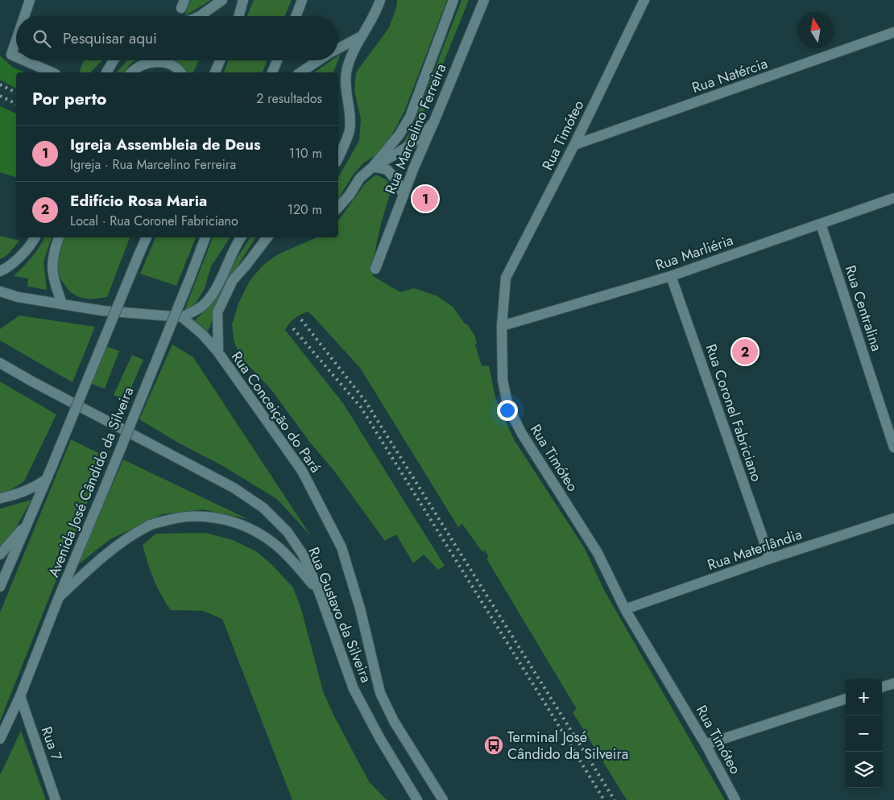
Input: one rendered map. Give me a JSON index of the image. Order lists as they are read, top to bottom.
{
  "streets": {
    "main road": [
      "Rua Natércia",
      "Rua Marcelino Ferreira",
      "Rua Timóteo",
      "Rua Marliéria",
      "Rua Centralina",
      "Rua Conceição do Pará",
      "Rua Coronel Fabriciano",
      "Avenida José Cândido da Silveira",
      "Rua Materlândia",
      "Rua Gustavo da Silveira",
      "Rua 7"
    ]
  },
  "crossings": [
    ["Rua Natércia", "Rua Timóteo"],
    ["Rua Timóteo", "Rua Marliéria"],
    ["Rua Timóteo", "Rua Materlândia"],
    ["Rua Marliéria", "Rua Centralina"],
    ["Rua Marliéria", "Rua Coronel Fabriciano"],
    ["Rua Coronel Fabriciano", "Rua Materlândia"],
    ["Avenida José Cândido da Silveira", "Rua 7"]
  ],
  "places": {
    "bus stop": ["Terminal José Cândido da Silveira"]
  },
  "north": "top",
  "page": {
    "search": "Pesquisar aqui",
    "heading": ["Por perto", "2 resultados"],
    "list": [
      {
        "mark": "1",
        "name": "Igreja Assembleia de Deus",
        "note": "Igreja · Rua Marcelino Ferreira",
        "value": "110 m"
      },
      {
        "mark": "2",
        "name": "Edifício Rosa Maria",
        "note": "Local · Rua Coronel Fabriciano",
        "value": "120 m"
      }
    ],
    "pins": ["1", "2"],
    "map_buttons": ["+", "−"]
  }
}
